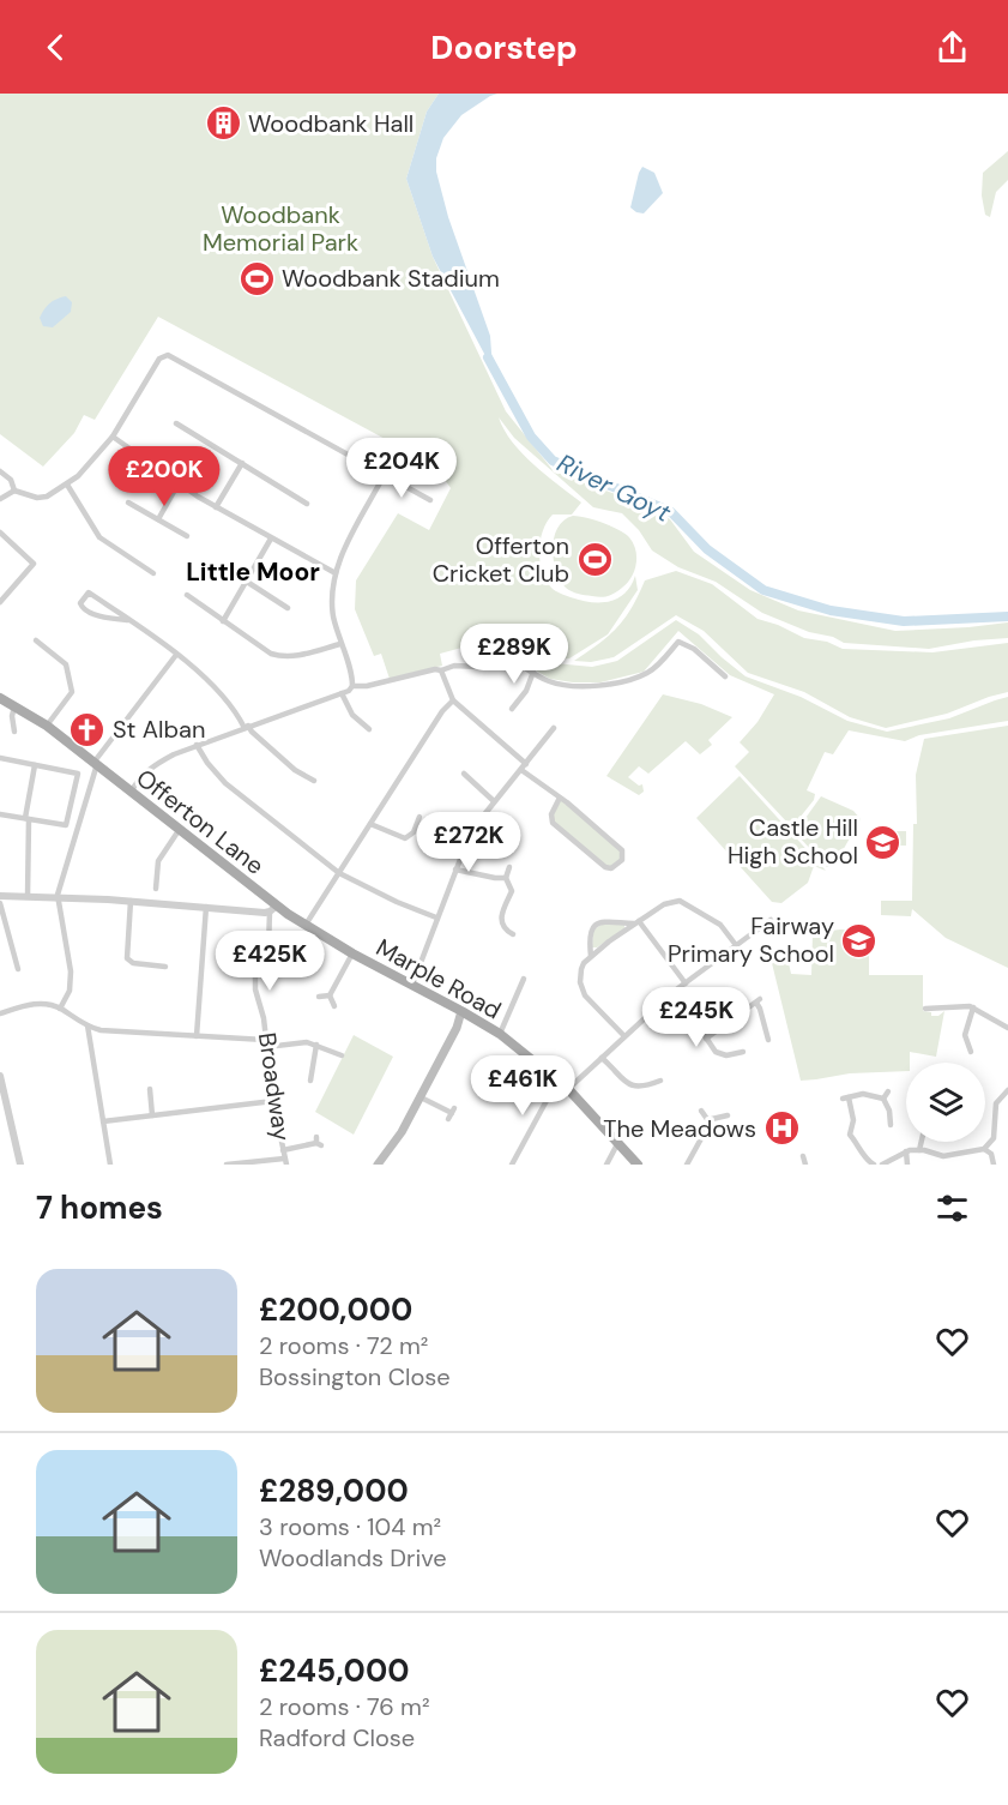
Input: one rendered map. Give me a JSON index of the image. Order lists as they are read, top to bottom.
{
  "streets": {
    "main road": ["Offerton Lane", "Marple Road"],
    "street": ["Broadway"]
  },
  "crossings": [
    ["Offerton Lane", "Marple Road"]
  ],
  "districts": ["Little Moor"],
  "water": ["River Goyt"],
  "parks": ["Woodbank Memorial Park"],
  "places": {
    "building": ["Woodbank Hall"],
    "sports": ["Woodbank Stadium", "Offerton Cricket Club"],
    "church": ["St Alban"],
    "school or university": ["Castle Hill High School", "Fairway Primary School"],
    "hospital": ["The Meadows"]
  },
  "page": {
    "header": "Doorstep",
    "price": [
      "£204K",
      "£200K",
      "£289K",
      "£272K",
      "£425K",
      "£245K",
      "£461K"
    ],
    "heading": "7 homes",
    "list": [
      {
        "name": "£200,000",
        "note": "2 rooms · 72 m² · Bossington Close"
      },
      {
        "name": "£289,000",
        "note": "3 rooms · 104 m² · Woodlands Drive"
      },
      {
        "name": "£245,000",
        "note": "2 rooms · 76 m² · Radford Close"
      }
    ]
  }
}
